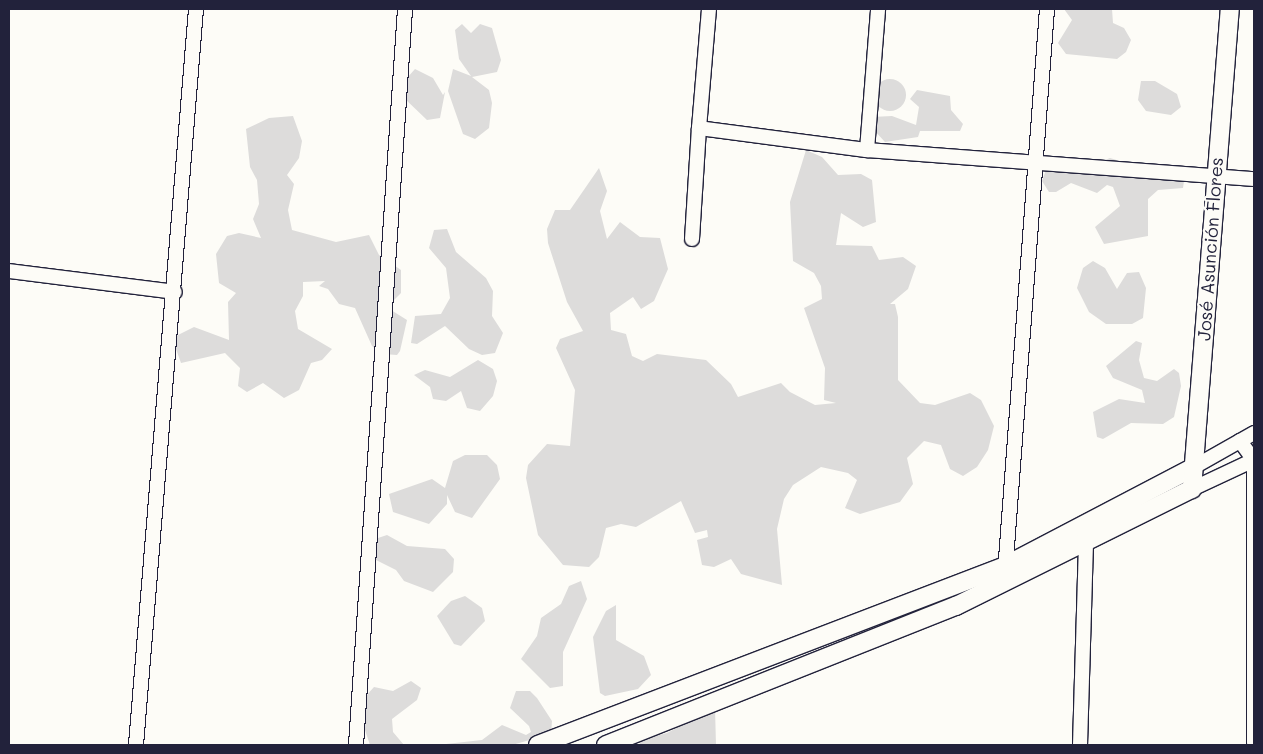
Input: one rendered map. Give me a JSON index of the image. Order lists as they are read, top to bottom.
{
  "streets": {
    "street": ["José Asunción Flores"]
  }
}
